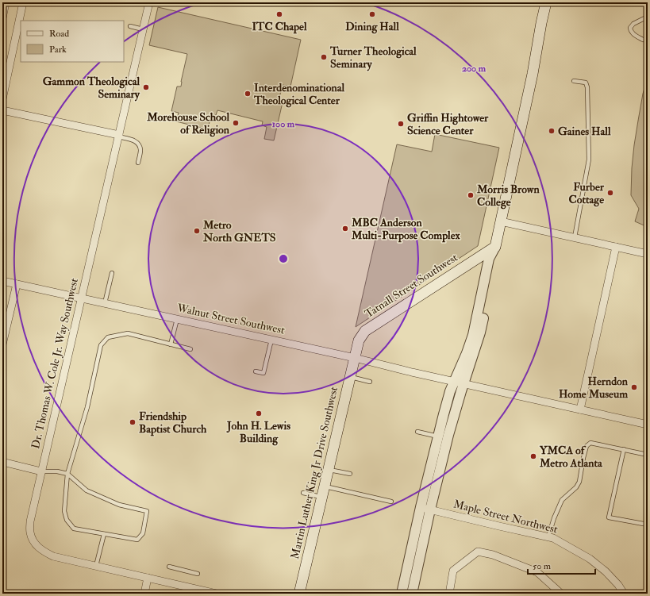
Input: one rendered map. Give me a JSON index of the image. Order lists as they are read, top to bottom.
{
  "streets": {
    "main road": ["Tatnall Street Southwest", "Martin Luther King Jr Drive Southwest"],
    "street": ["Walnut Street Southwest", "Dr. Thomas W. Cole Jr. Way Southwest", "Maple Street Northwest"]
  },
  "crossings": [
    ["Tatnall Street Southwest", "Walnut Street Southwest"],
    ["Tatnall Street Southwest", "Martin Luther King Jr Drive Southwest"],
    ["Walnut Street Southwest", "Dr. Thomas W. Cole Jr. Way Southwest"],
    ["Walnut Street Southwest", "Martin Luther King Jr Drive Southwest"]
  ],
  "places": [
    "ITC Chapel",
    "Dining Hall",
    "Turner Theological Seminary",
    "Gammon Theological Seminary",
    "Interdenominational Theological Center",
    "Morehouse School of Religion",
    "Griffin Hightower Science Center",
    "Gaines Hall",
    "Furber Cottage",
    "Morris Brown College",
    "MBC Anderson Multi-Purpose Complex",
    "Metro North GNETS",
    "Herndon Home Museum",
    "John H. Lewis Building",
    "Friendship Baptist Church",
    "YMCA of Metro Atlanta"
  ],
  "legend": ["Road", "Park"],
  "scale_bar": "50 m",
  "rings": ["200 m", "100 m"]
}
